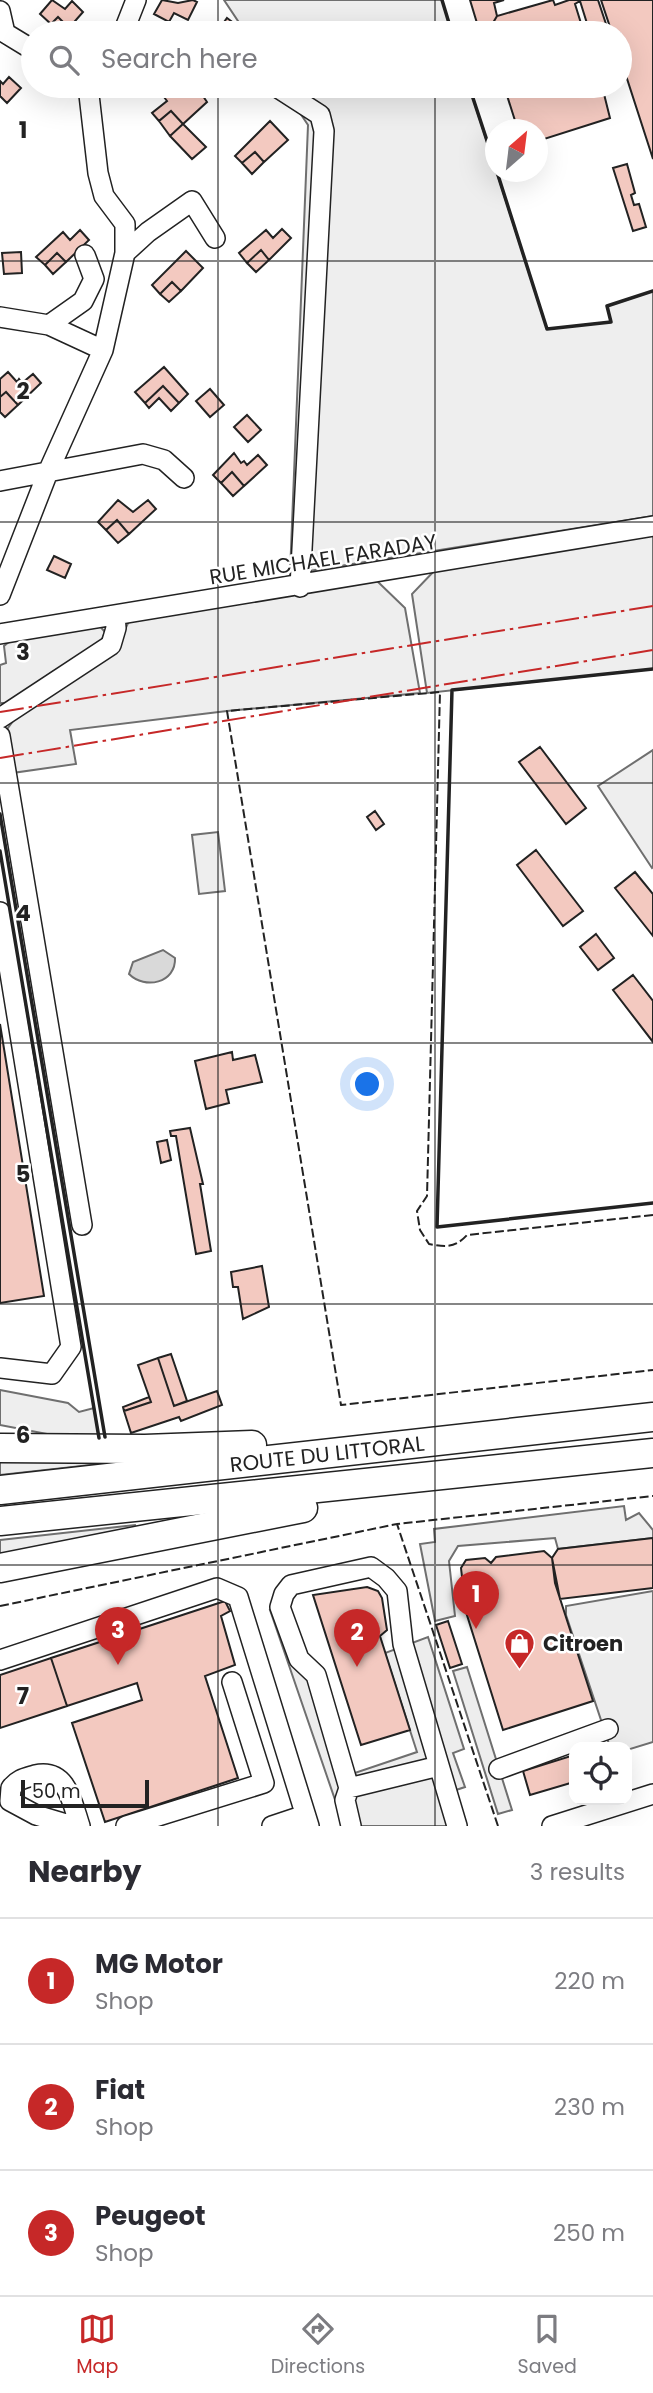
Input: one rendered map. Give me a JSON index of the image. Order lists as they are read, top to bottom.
{
  "streets": {
    "highway": ["ROUTE DU LITTORAL"],
    "street": ["RUE MICHAEL FARADAY"]
  },
  "places": {
    "shop": ["Citroen"]
  },
  "scale_bar": "50 m",
  "north": "top right",
  "page": {
    "search": "Search here",
    "pins": ["1", "3", "2"],
    "scale": "50 m",
    "heading": ["Nearby", "3 results"],
    "list": [
      {
        "mark": "1",
        "name": "MG Motor",
        "note": "Shop",
        "value": "220 m"
      },
      {
        "mark": "2",
        "name": "Fiat",
        "note": "Shop",
        "value": "230 m"
      },
      {
        "mark": "3",
        "name": "Peugeot",
        "note": "Shop",
        "value": "250 m"
      }
    ],
    "nav": ["Map", "Directions", "Saved"]
  },
  "grid": {
    "rows": [
      "1",
      "2",
      "3",
      "4",
      "5",
      "6",
      "7"
    ]
  }
}
